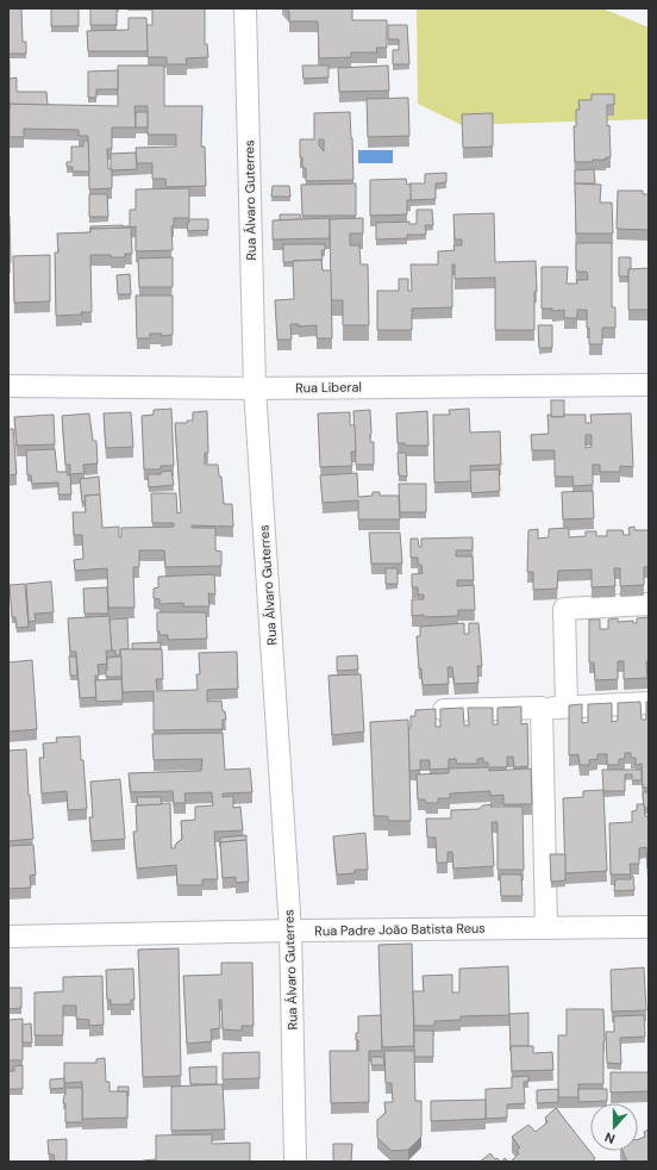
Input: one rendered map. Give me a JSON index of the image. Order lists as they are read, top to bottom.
{
  "streets": {
    "street": ["Rua Álvaro Guterres", "Rua Liberal", "Rua Padre João Batista Reus"]
  },
  "crossings": [
    ["Rua Álvaro Guterres", "Rua Liberal"],
    ["Rua Álvaro Guterres", "Rua Padre João Batista Reus"]
  ],
  "north": "bottom"
}
